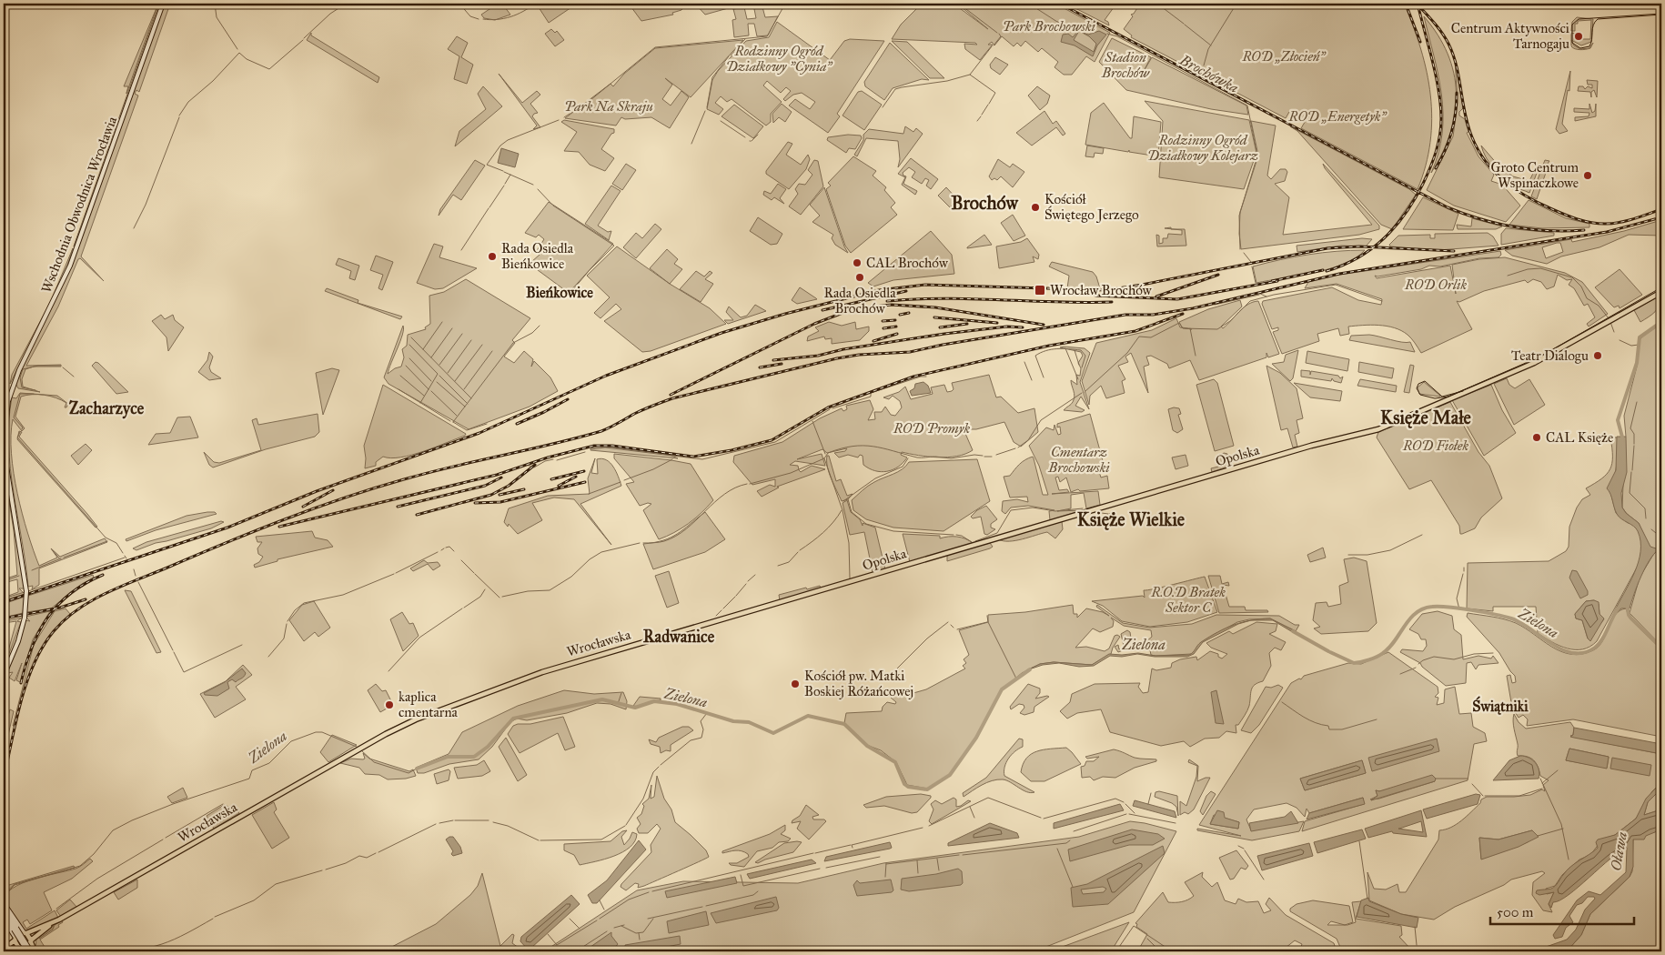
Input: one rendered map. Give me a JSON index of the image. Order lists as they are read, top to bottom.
{
  "streets": {
    "main road": ["Wschodnia Obwodnica Wrocławia", "Opolska", "Wrocławska"]
  },
  "crossings": [
    ["Opolska", "Wrocławska"]
  ],
  "districts": [
    "Brochów",
    "Bieńkowice",
    "Zacharzyce",
    "Księże Małe",
    "Księże Wielkie",
    "Radwanice",
    "Świątniki"
  ],
  "water": ["Brochówka", "Zielona", "Oława"],
  "parks": [
    "Park Brochowski",
    "Rodzinny Ogród Działkowy \"Cynia\"",
    "ROD „Złocień”",
    "Stadion Brochów",
    "Park Na Skraju",
    "ROD „Energetyk”",
    "Rodzinny Ogród Działkowy Kolejarz",
    "ROD Orlik",
    "ROD Promyk",
    "ROD Fiołek",
    "Cmentarz Brochowski",
    "R.O.D Bratek Sektor C"
  ],
  "places": {
    "other": [
      "Centrum Aktywności Tarnogaju",
      "Groto Centrum Wspinaczkowe",
      "Kościół Świętego Jerzego",
      "Rada Osiedla Bieńkowice",
      "CAL Brochów",
      "Rada Osiedla Brochów",
      "Teatr Dialogu",
      "CAL Księże",
      "Kościół pw. Matki Boskiej Różańcowej",
      "kaplica cmentarna"
    ],
    "transit": ["Wrocław Brochów"]
  },
  "scale_bar": "500 m"
}
